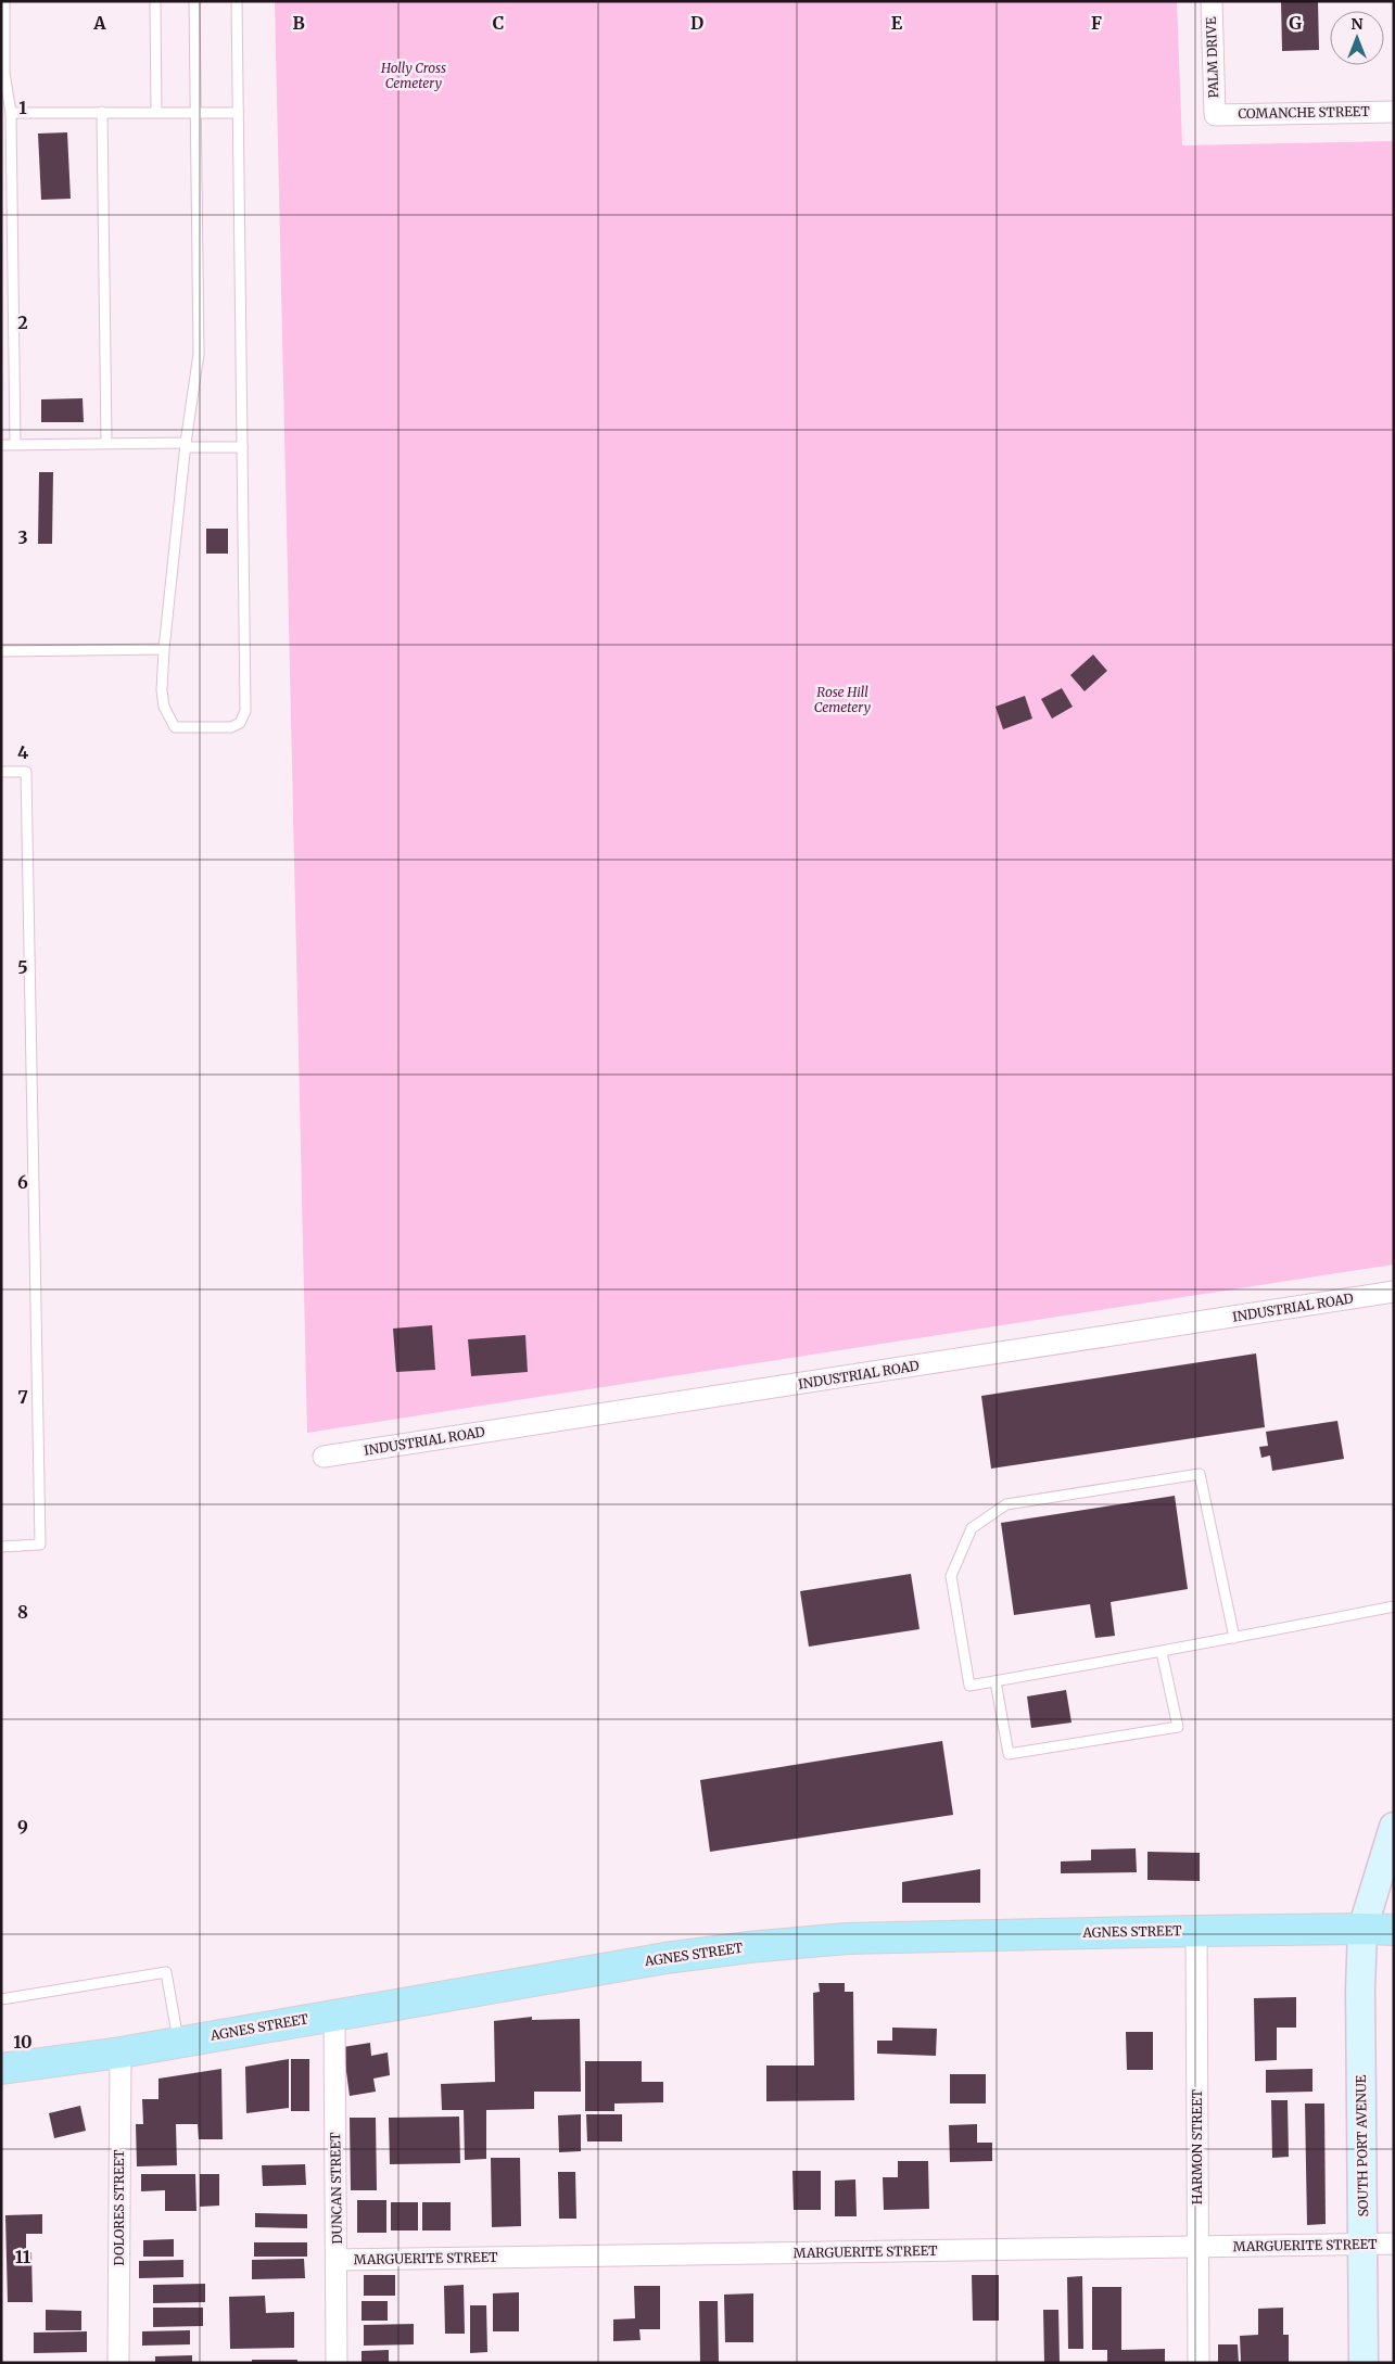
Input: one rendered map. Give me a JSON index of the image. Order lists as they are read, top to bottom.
{
  "streets": {
    "main road": ["AGNES STREET", "SOUTH PORT AVENUE"],
    "street": [
      "PALM DRIVE",
      "COMANCHE STREET",
      "INDUSTRIAL ROAD",
      "HARMON STREET",
      "DUNCAN STREET",
      "DOLORES STREET",
      "MARGUERITE STREET"
    ]
  },
  "crossings": [
    ["PALM DRIVE", "COMANCHE STREET"],
    ["AGNES STREET", "SOUTH PORT AVENUE"],
    ["AGNES STREET", "HARMON STREET"],
    ["AGNES STREET", "DUNCAN STREET"],
    ["AGNES STREET", "DOLORES STREET"],
    ["SOUTH PORT AVENUE", "MARGUERITE STREET"],
    ["HARMON STREET", "MARGUERITE STREET"],
    ["DUNCAN STREET", "MARGUERITE STREET"]
  ],
  "parks": ["Holly Cross Cemetery", "Rose Hill Cemetery"],
  "north": "top",
  "grid": {
    "columns": [
      "A",
      "B",
      "C",
      "D",
      "E",
      "F",
      "G"
    ],
    "rows": [
      "1",
      "2",
      "3",
      "4",
      "5",
      "6",
      "7",
      "8",
      "9",
      "10",
      "11"
    ]
  }
}
